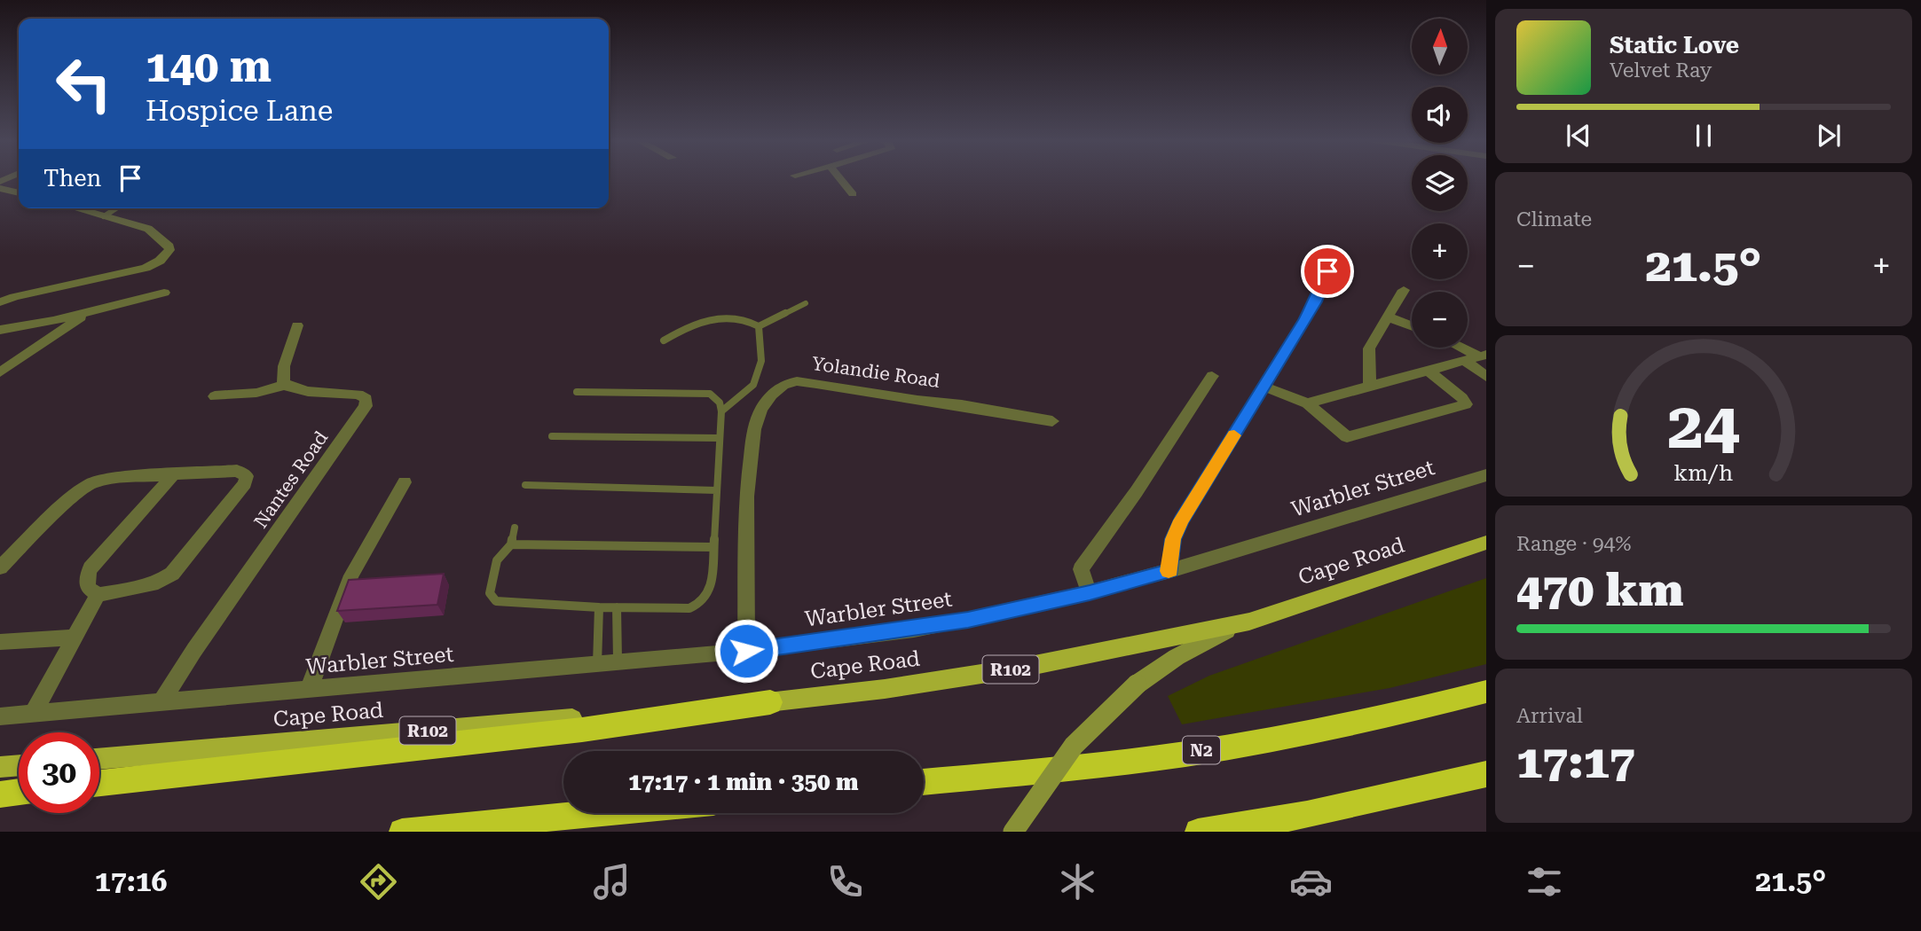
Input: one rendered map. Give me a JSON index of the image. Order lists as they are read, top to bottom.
{
  "streets": {
    "highway": ["N2"],
    "main road": ["Cape Road", "R102"],
    "street": ["Yolandie Road", "Nantes Road", "Warbler Street"]
  },
  "crossings": [
    ["Yolandie Road", "Warbler Street"],
    ["Nantes Road", "Warbler Street"]
  ],
  "north": "top",
  "page": {
    "map_buttons": ["+", "−"],
    "turn": ["140 m", "Hospice Lane"],
    "song": ["Static Love", "Velvet Ray"],
    "then": "Then",
    "tile": [
      "Climate",
      ["Range · 94%", "470 km"],
      ["Arrival", "17:17"]
    ],
    "heat": ["−", "21.5°", "+"],
    "limit": "30",
    "trip": "17:17 · 1 min · 350 m",
    "tabs": ["17:16", "21.5°"],
    "gauge": ["24", "km/h"]
  }
}
